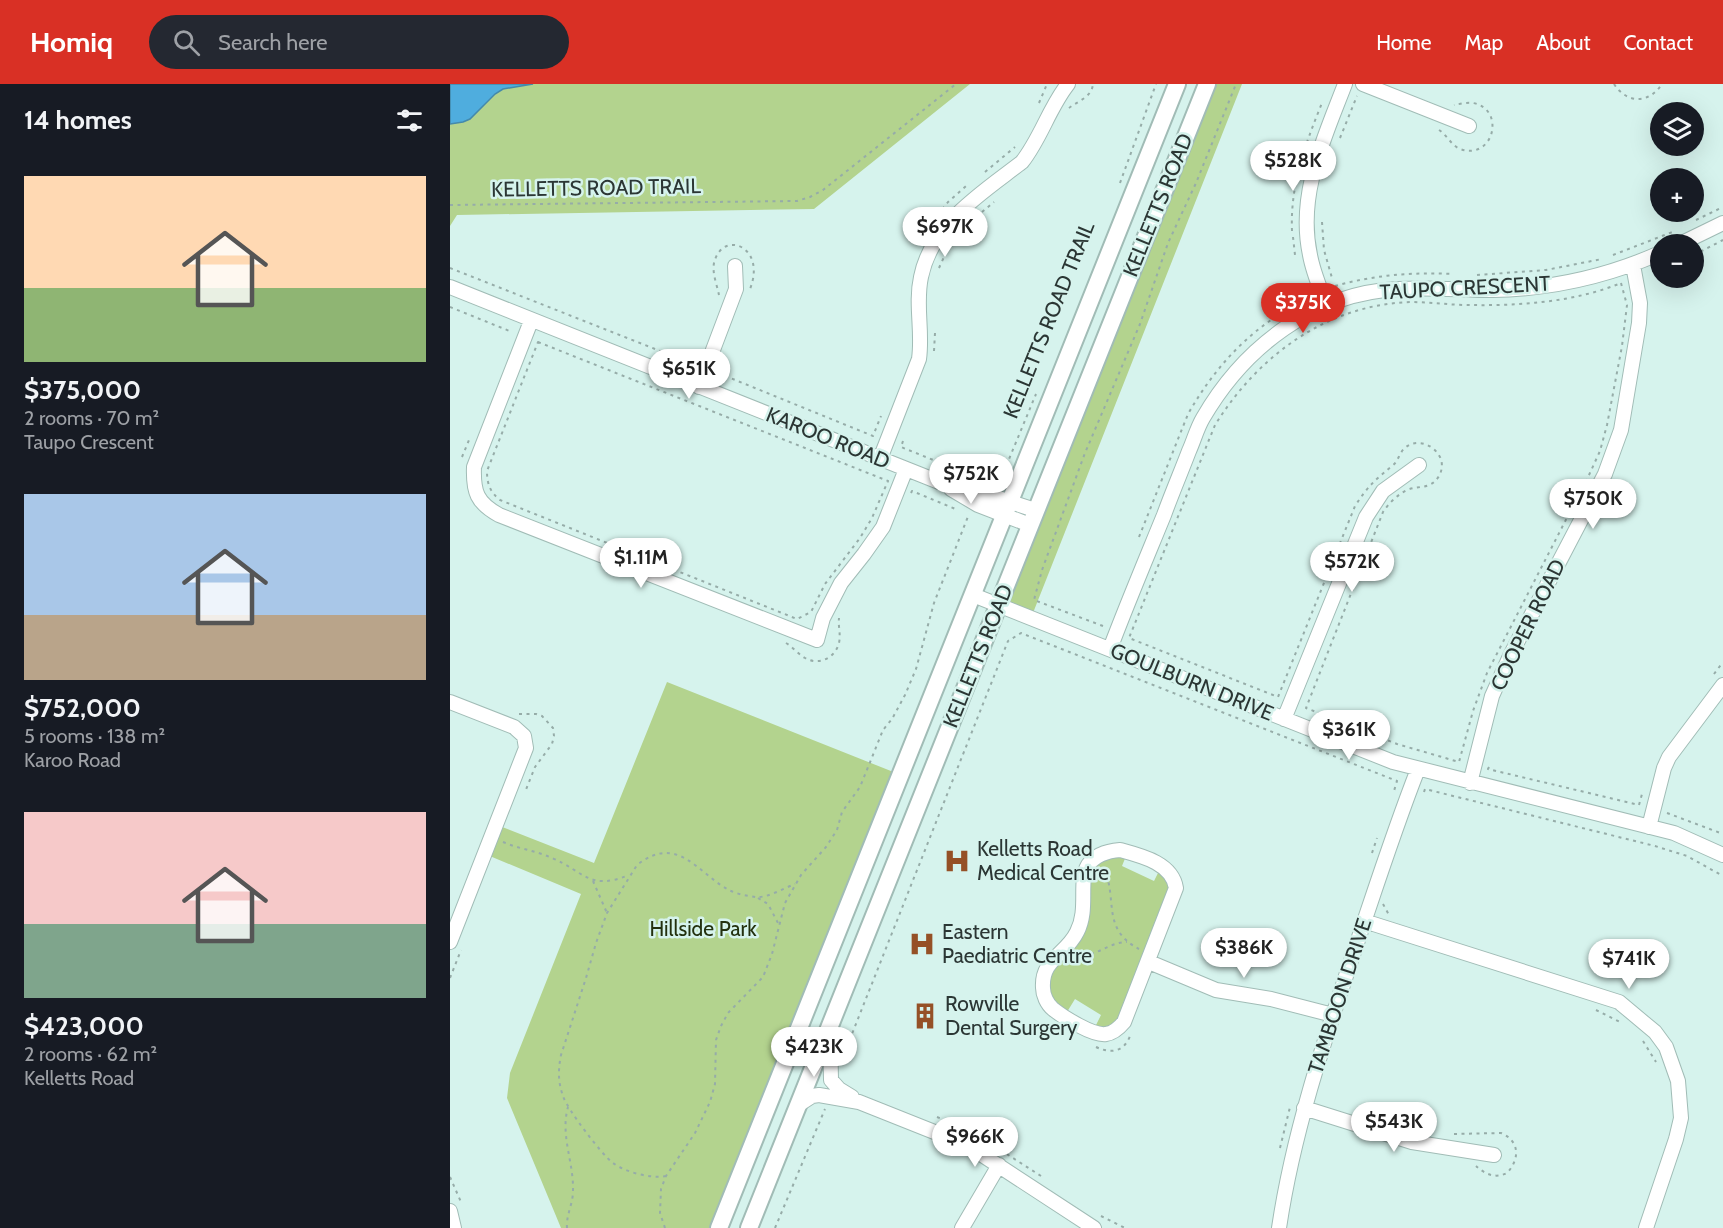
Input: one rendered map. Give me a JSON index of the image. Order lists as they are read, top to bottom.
{
  "streets": {
    "main road": ["KELLETTS ROAD"],
    "street": [
      "TAUPO CRESCENT",
      "KAROO ROAD",
      "COOPER ROAD",
      "GOULBURN DRIVE",
      "TAMBOON DRIVE"
    ],
    "path": ["KELLETTS ROAD TRAIL"]
  },
  "crossings": [
    ["KELLETTS ROAD TRAIL", "KAROO ROAD"],
    ["KELLETTS ROAD", "KAROO ROAD"],
    ["KELLETTS ROAD", "GOULBURN DRIVE"],
    ["TAUPO CRESCENT", "COOPER ROAD"],
    ["TAUPO CRESCENT", "GOULBURN DRIVE"],
    ["COOPER ROAD", "GOULBURN DRIVE"],
    ["GOULBURN DRIVE", "TAMBOON DRIVE"]
  ],
  "parks": ["Hillside Park"],
  "places": {
    "hospital": ["Kelletts Road Medical Centre", "Eastern Paediatric Centre"],
    "building": ["Rowville Dental Surgery"]
  },
  "page": {
    "header": "Homiq",
    "search": "Search here",
    "nav": [
      "Home",
      "Map",
      "About",
      "Contact"
    ],
    "heading": "14 homes",
    "map_buttons": ["+", "−"],
    "price": [
      "$528K",
      "$697K",
      "$375K",
      "$651K",
      "$752K",
      "$750K",
      "$1.11M",
      "$572K",
      "$361K",
      "$386K",
      "$741K",
      "$423K",
      "$543K",
      "$966K"
    ],
    "list": [
      {
        "name": "$375,000",
        "note": "2 rooms · 70 m² · Taupo Crescent"
      },
      {
        "name": "$752,000",
        "note": "5 rooms · 138 m² · Karoo Road"
      },
      {
        "name": "$423,000",
        "note": "2 rooms · 62 m² · Kelletts Road"
      }
    ]
  }
}
